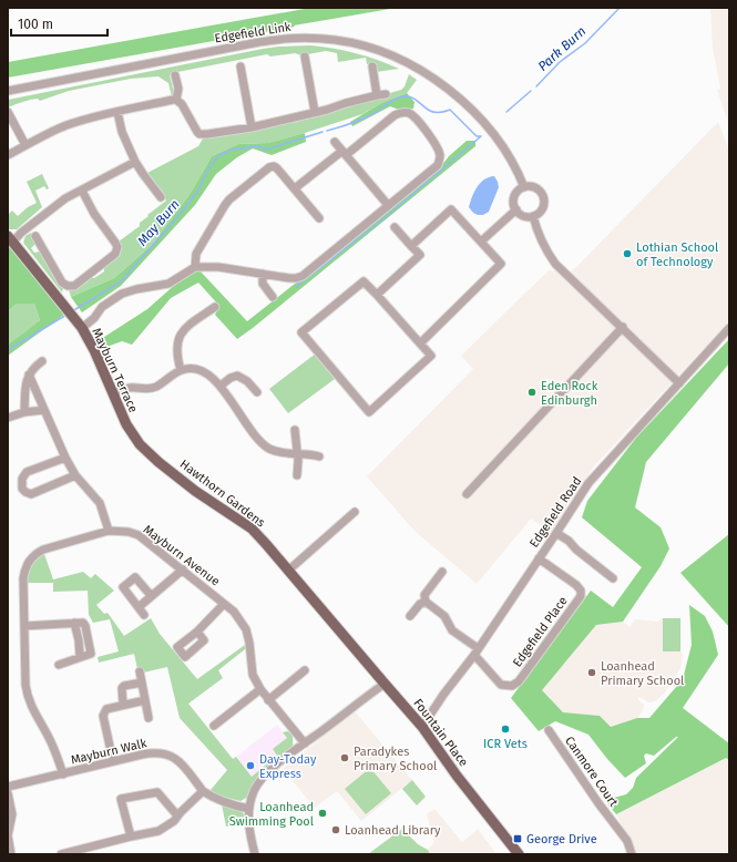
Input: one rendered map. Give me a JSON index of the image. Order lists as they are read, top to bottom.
{
  "streets": {
    "main road": ["Mayburn Terrace", "Hawthorn Gardens", "Fountain Place"],
    "street": [
      "Edgefield Link",
      "Edgefield Road",
      "Mayburn Avenue",
      "Edgefield Place",
      "Mayburn Walk",
      "Canmore Court"
    ]
  },
  "crossings": [
    ["Mayburn Terrace", "Hawthorn Gardens"],
    ["Hawthorn Gardens", "Fountain Place"],
    ["Edgefield Road", "Edgefield Place"],
    ["Edgefield Road", "Fountain Place"],
    ["Mayburn Avenue", "Mayburn Walk"]
  ],
  "water": ["Park Burn", "May Burn"],
  "places": {
    "other": [
      "Lothian School of Technology",
      "Eden Rock Edinburgh",
      "Loanhead Primary School",
      "ICR Vets",
      "Paradykes Primary School",
      "Day-Today Express",
      "Loanhead Swimming Pool",
      "Loanhead Library"
    ],
    "transit": ["George Drive"]
  },
  "scale_bar": "100 m"
}
